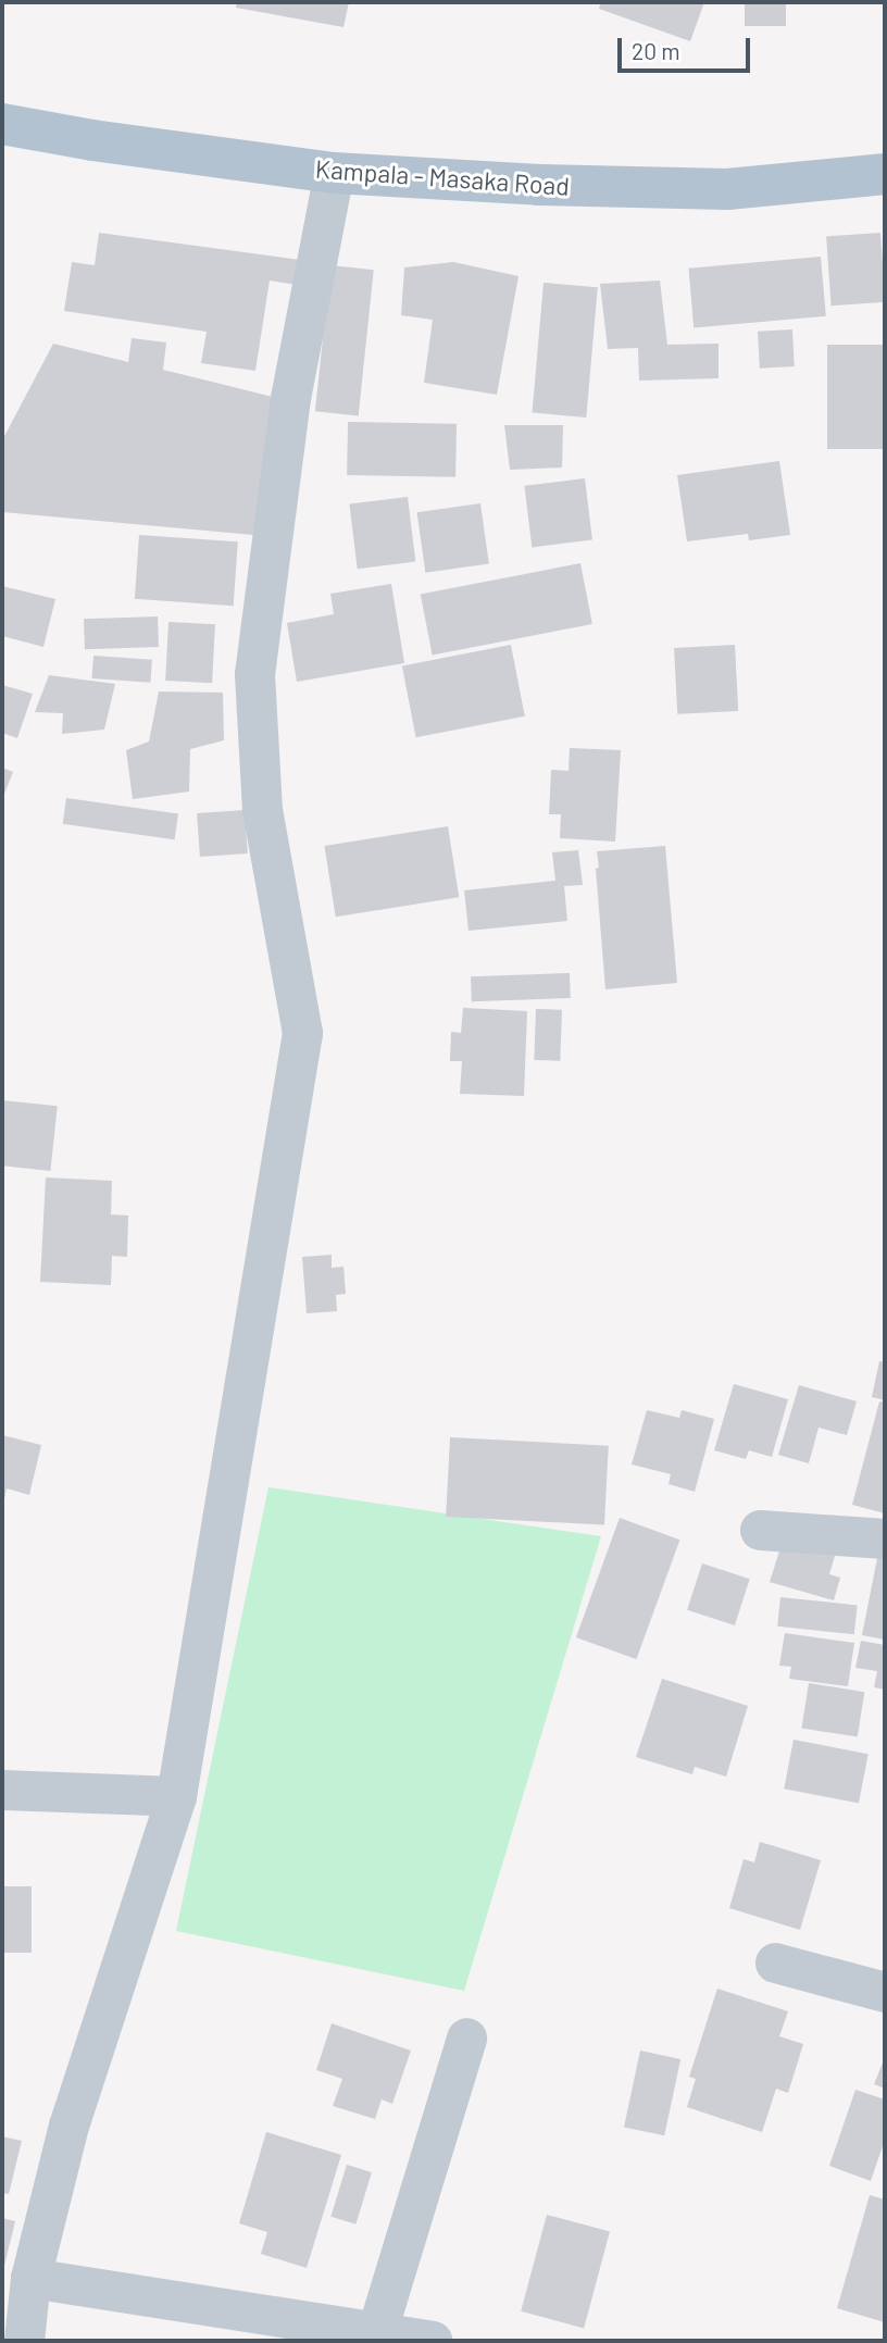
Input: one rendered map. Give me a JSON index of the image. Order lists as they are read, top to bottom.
{
  "streets": {
    "main road": ["Kampala - Masaka Road"]
  },
  "scale_bar": "20 m"
}
